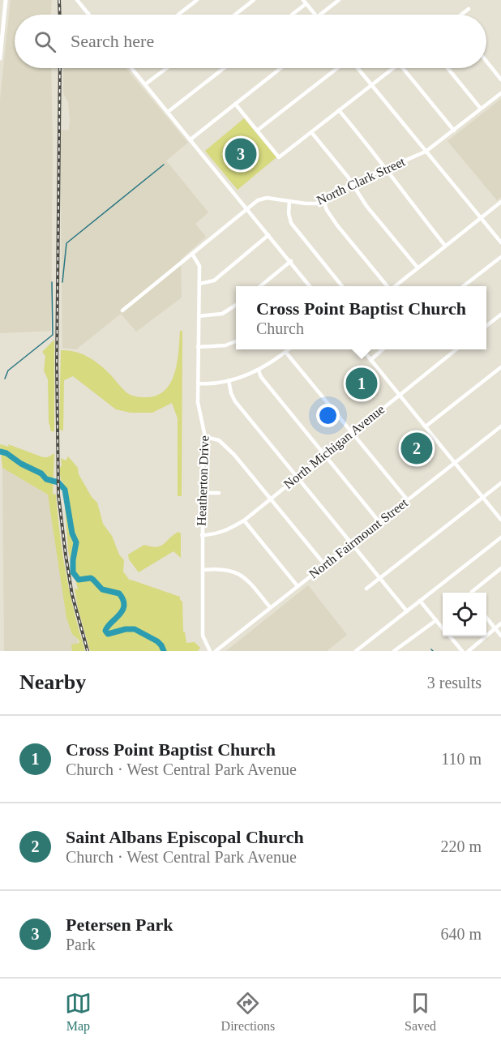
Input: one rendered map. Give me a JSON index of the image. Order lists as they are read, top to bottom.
{
  "streets": {
    "street": [
      "North Clark Street",
      "North Michigan Avenue",
      "Heatherton Drive",
      "North Fairmount Street"
    ]
  },
  "crossings": [
    ["North Clark Street", "Heatherton Drive"],
    ["North Michigan Avenue", "Heatherton Drive"]
  ],
  "page": {
    "search": "Search here",
    "pins": ["3", "1", "2"],
    "popup": ["Cross Point Baptist Church", "Church"],
    "heading": ["Nearby", "3 results"],
    "list": [
      {
        "mark": "1",
        "name": "Cross Point Baptist Church",
        "note": "Church · West Central Park Avenue",
        "value": "110 m"
      },
      {
        "mark": "2",
        "name": "Saint Albans Episcopal Church",
        "note": "Church · West Central Park Avenue",
        "value": "220 m"
      },
      {
        "mark": "3",
        "name": "Petersen Park",
        "note": "Park",
        "value": "640 m"
      }
    ],
    "nav": ["Map", "Directions", "Saved"]
  }
}
